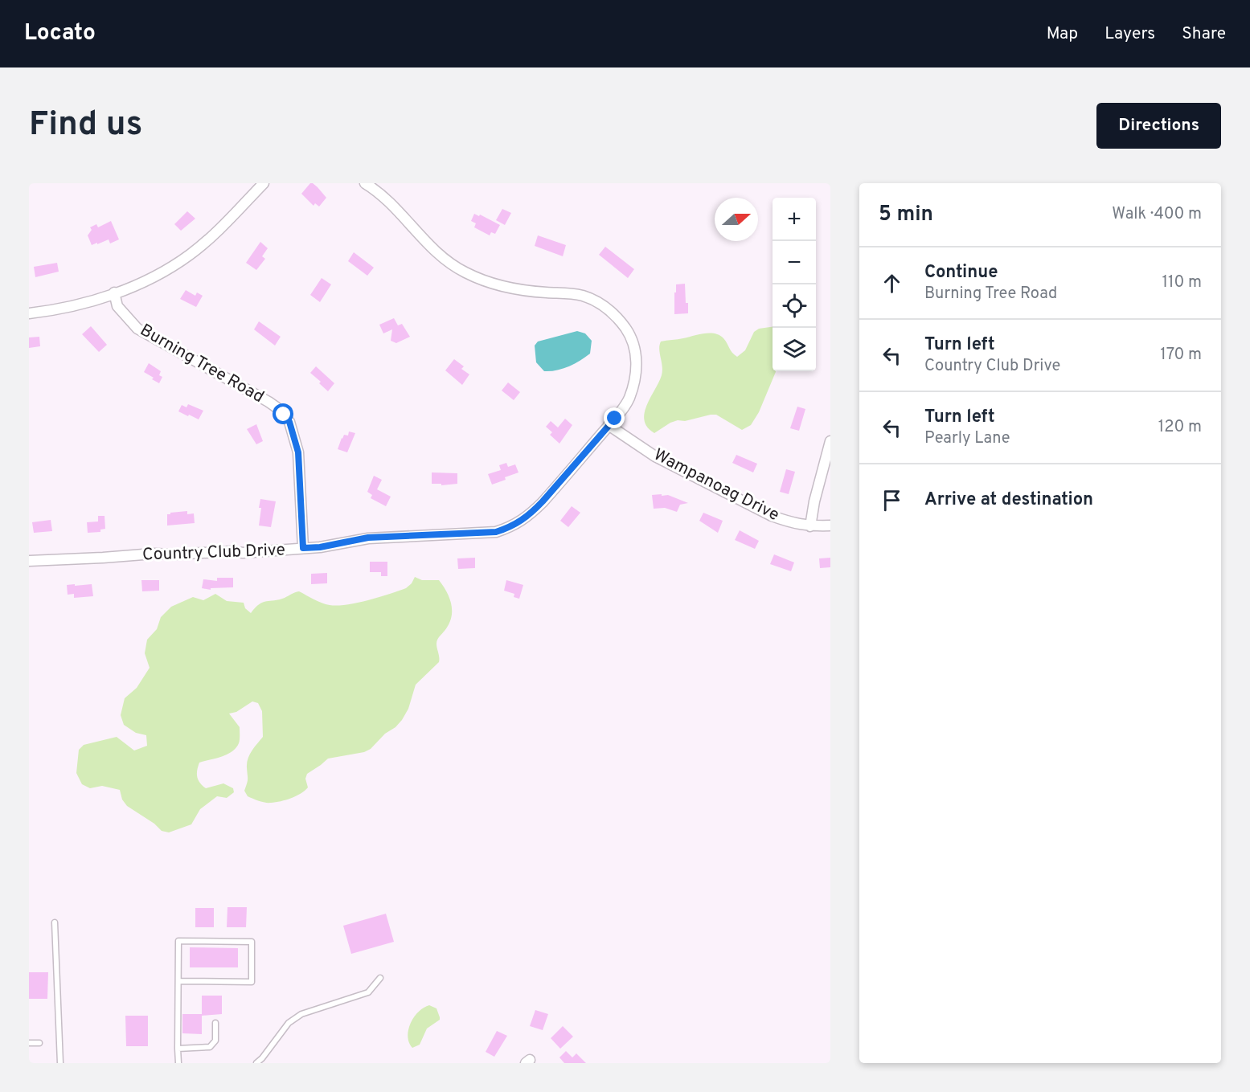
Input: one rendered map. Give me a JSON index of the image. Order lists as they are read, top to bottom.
{
  "streets": {
    "street": ["Burning Tree Road", "Wampanoag Drive", "Country Club Drive"]
  },
  "crossings": [
    ["Burning Tree Road", "Country Club Drive"],
    ["Wampanoag Drive", "Country Club Drive"]
  ],
  "north": "right",
  "page": {
    "header": "Locato",
    "nav": ["Map", "Layers", "Share"],
    "buttons": "Directions",
    "title": "Find us",
    "heading": ["5 min", "Walk · 400 m"],
    "map_buttons": ["+", "−"],
    "list": [
      ["Continue", "Burning Tree Road", "110 m"],
      ["Turn left", "Country Club Drive", "170 m"],
      ["Turn left", "Pearly Lane", "120 m"],
      "Arrive at destination"
    ]
  }
}
